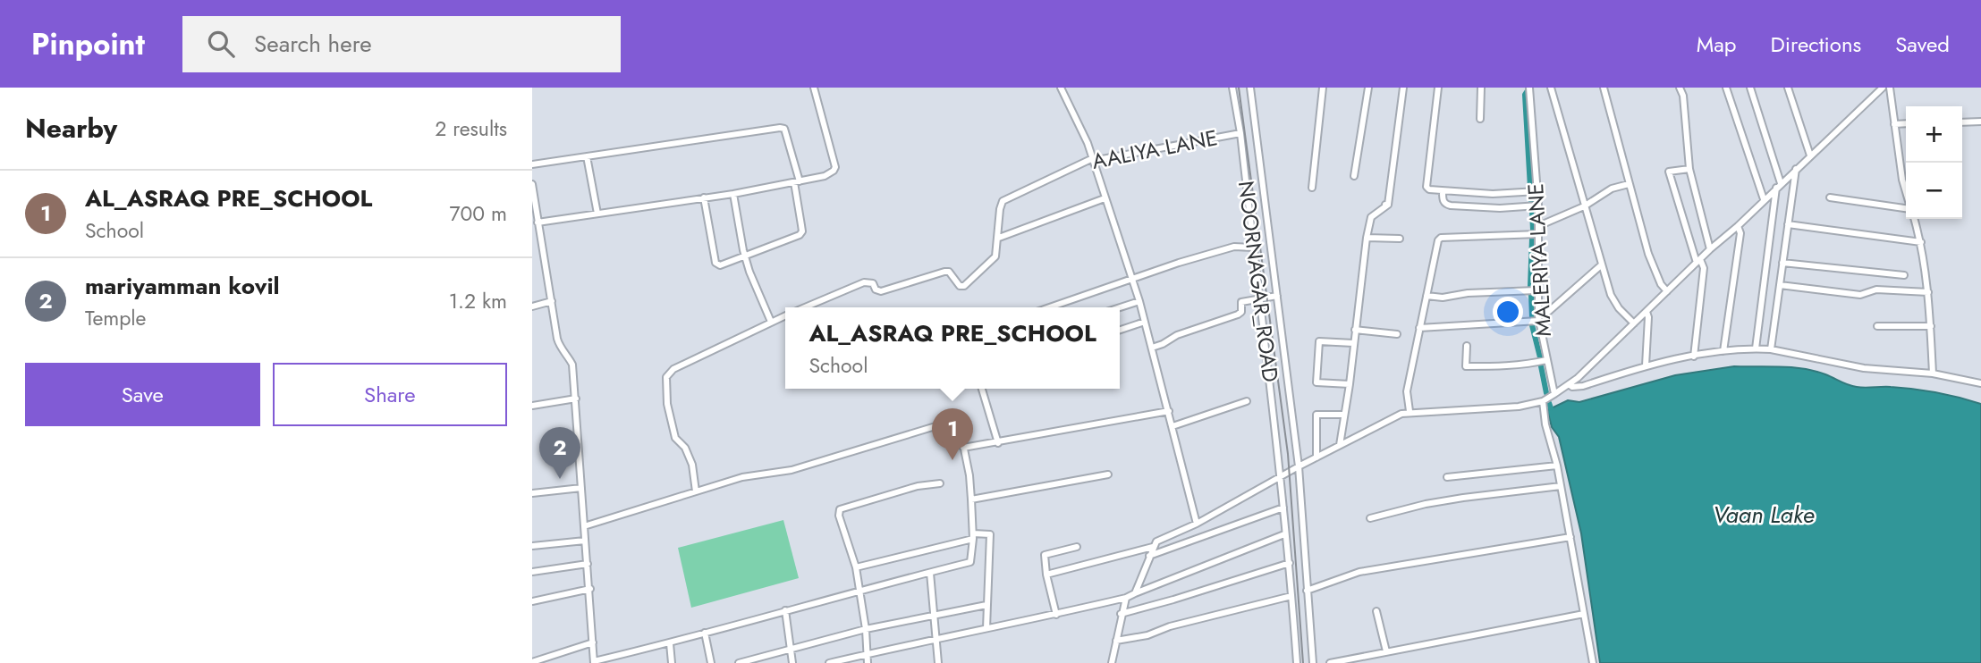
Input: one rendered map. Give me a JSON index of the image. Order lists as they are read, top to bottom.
{
  "streets": {
    "street": ["AALIYA LANE", "MALERIYA LANE", "NOORNAGAR_ROAD"]
  },
  "crossings": [
    ["AALIYA LANE", "NOORNAGAR_ROAD"]
  ],
  "water": ["Vaan Lake"],
  "page": {
    "header": "Pinpoint",
    "search": "Search here",
    "nav": ["Map", "Directions", "Saved"],
    "heading": ["Nearby", "2 results"],
    "map_buttons": ["+", "−"],
    "list": [
      {
        "mark": "1",
        "name": "AL_ASRAQ PRE_SCHOOL",
        "note": "School",
        "value": "700 m"
      },
      {
        "mark": "2",
        "name": "mariyamman kovil",
        "note": "Temple",
        "value": "1.2 km"
      }
    ],
    "popup": ["AL_ASRAQ PRE_SCHOOL", "School"],
    "buttons": ["Save", "Share"],
    "pins": ["1", "2"]
  }
}
